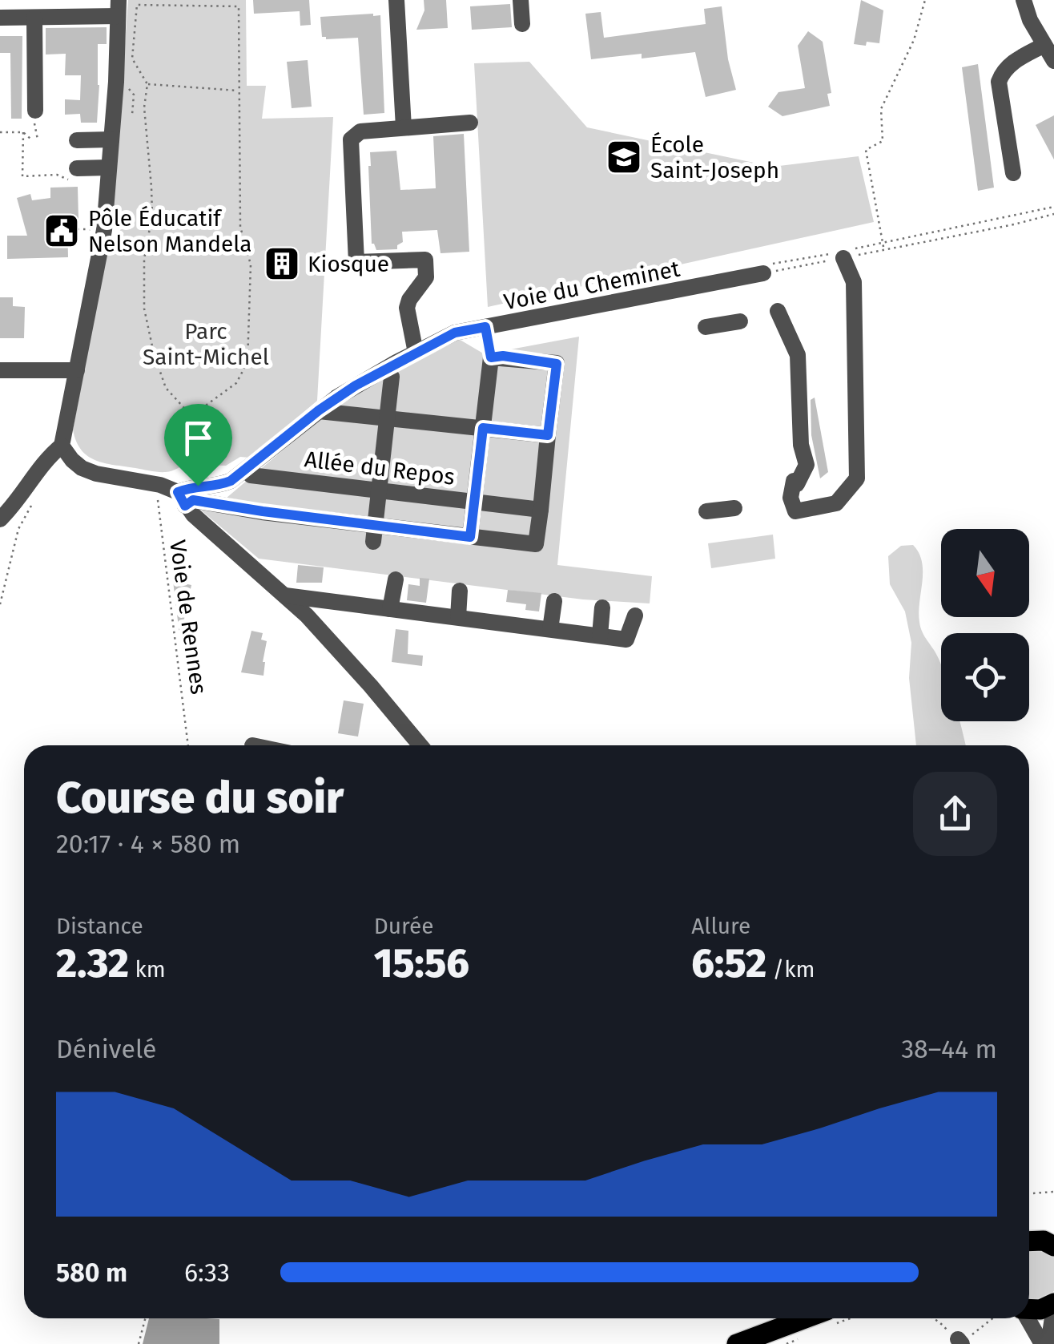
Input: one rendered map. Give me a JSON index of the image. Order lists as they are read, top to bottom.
{
  "streets": {
    "street": ["Voie du Cheminet", "Allée du Repos"],
    "path": ["Voie de Rennes"]
  },
  "crossings": [
    ["Voie du Cheminet", "Allée du Repos"]
  ],
  "parks": ["Parc Saint-Michel"],
  "places": {
    "school or university": ["École Saint-Joseph"],
    "public building": ["Pôle Éducatif Nelson Mandela"],
    "building": ["Kiosque"]
  },
  "north": "bottom",
  "page": {
    "heading": ["Course du soir", "20:17 · 4 × 580 m"],
    "stats": [
      ["Distance", "2.32 km"],
      ["Durée", "15:56"],
      ["Allure", "6:52 /km"]
    ],
    "chart": ["Dénivelé", "38–44 m"],
    "list": [
      {
        "name": "580 m",
        "note": "6:33"
      }
    ]
  }
}
